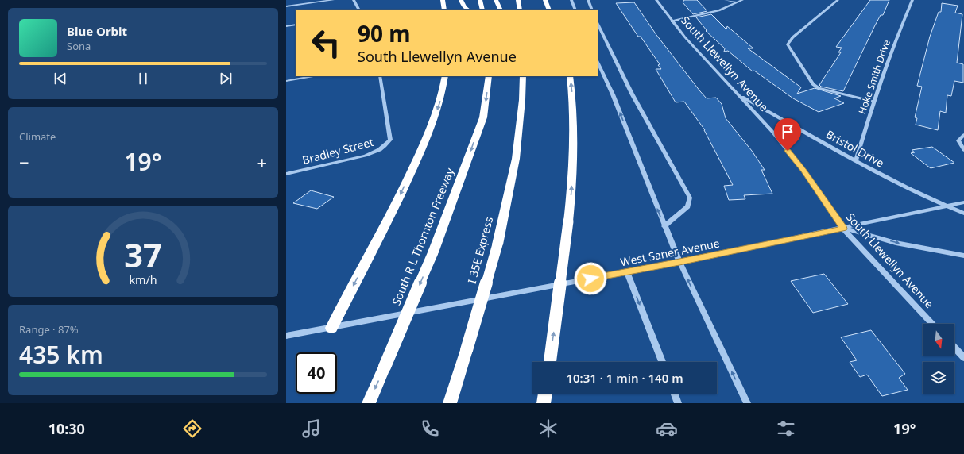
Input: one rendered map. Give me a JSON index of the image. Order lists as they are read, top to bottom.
{
  "streets": {
    "highway": ["South R L Thornton Freeway", "I 35E Express"],
    "street": [
      "South Llewellyn Avenue",
      "Hoke Smith Drive",
      "Bristol Drive",
      "Bradley Street",
      "West Saner Avenue"
    ]
  },
  "crossings": [
    ["South Llewellyn Avenue", "Bristol Drive"],
    ["South Llewellyn Avenue", "West Saner Avenue"],
    ["Hoke Smith Drive", "Bristol Drive"],
    ["Bristol Drive", "West Saner Avenue"]
  ],
  "north": "bottom",
  "page": {
    "turn": ["90 m", "South Llewellyn Avenue"],
    "song": ["Blue Orbit", "Sona"],
    "tile": [
      "Climate",
      ["Range · 87%", "435 km"]
    ],
    "heat": ["−", "19°", "+"],
    "limit": "40",
    "trip": "10:31 · 1 min · 140 m",
    "tabs": ["10:30", "19°"],
    "gauge": ["37", "km/h"]
  }
}
